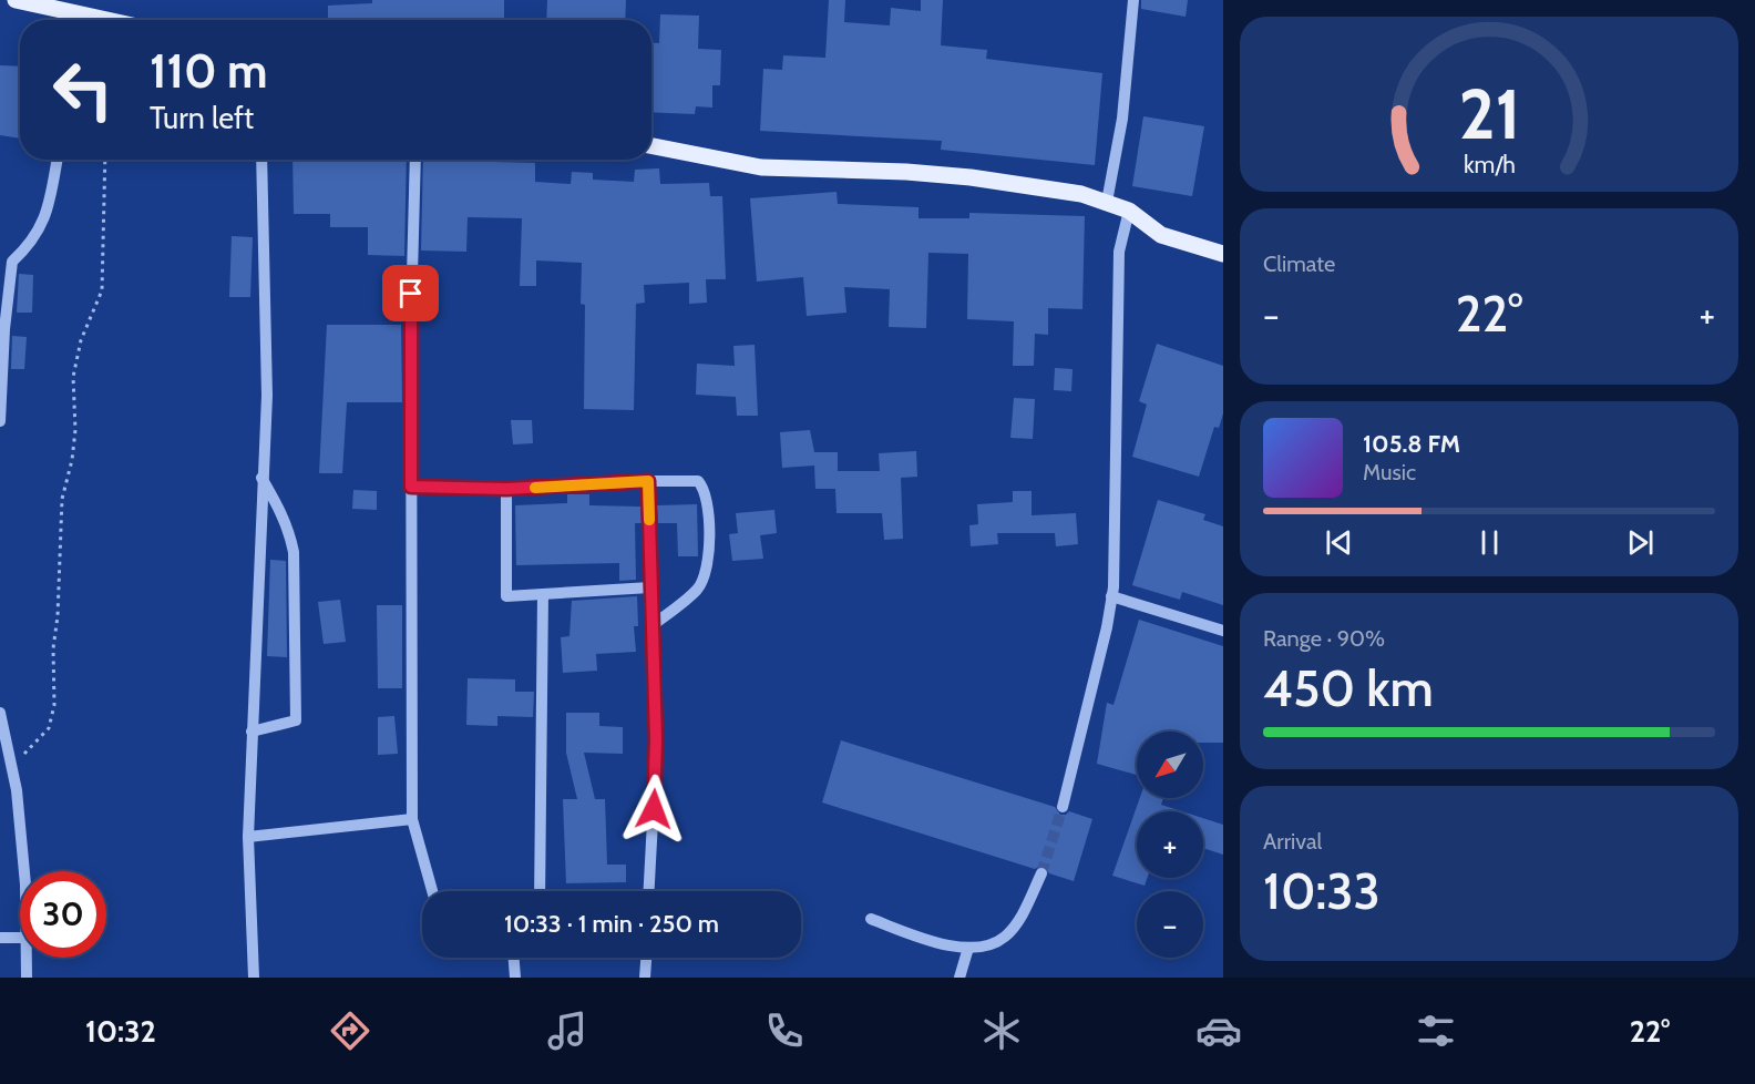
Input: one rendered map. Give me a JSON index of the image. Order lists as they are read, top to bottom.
{
  "north": "bottom left",
  "page": {
    "turn": ["110 m", "Turn left"],
    "tile": [
      "Climate",
      ["Range · 90%", "450 km"],
      ["Arrival", "10:33"]
    ],
    "heat": ["−", "22°", "+"],
    "song": ["105.8 FM", "Music"],
    "map_buttons": ["+", "−"],
    "limit": "30",
    "trip": "10:33 · 1 min · 250 m",
    "tabs": ["10:32", "22°"],
    "gauge": ["21", "km/h"]
  }
}
